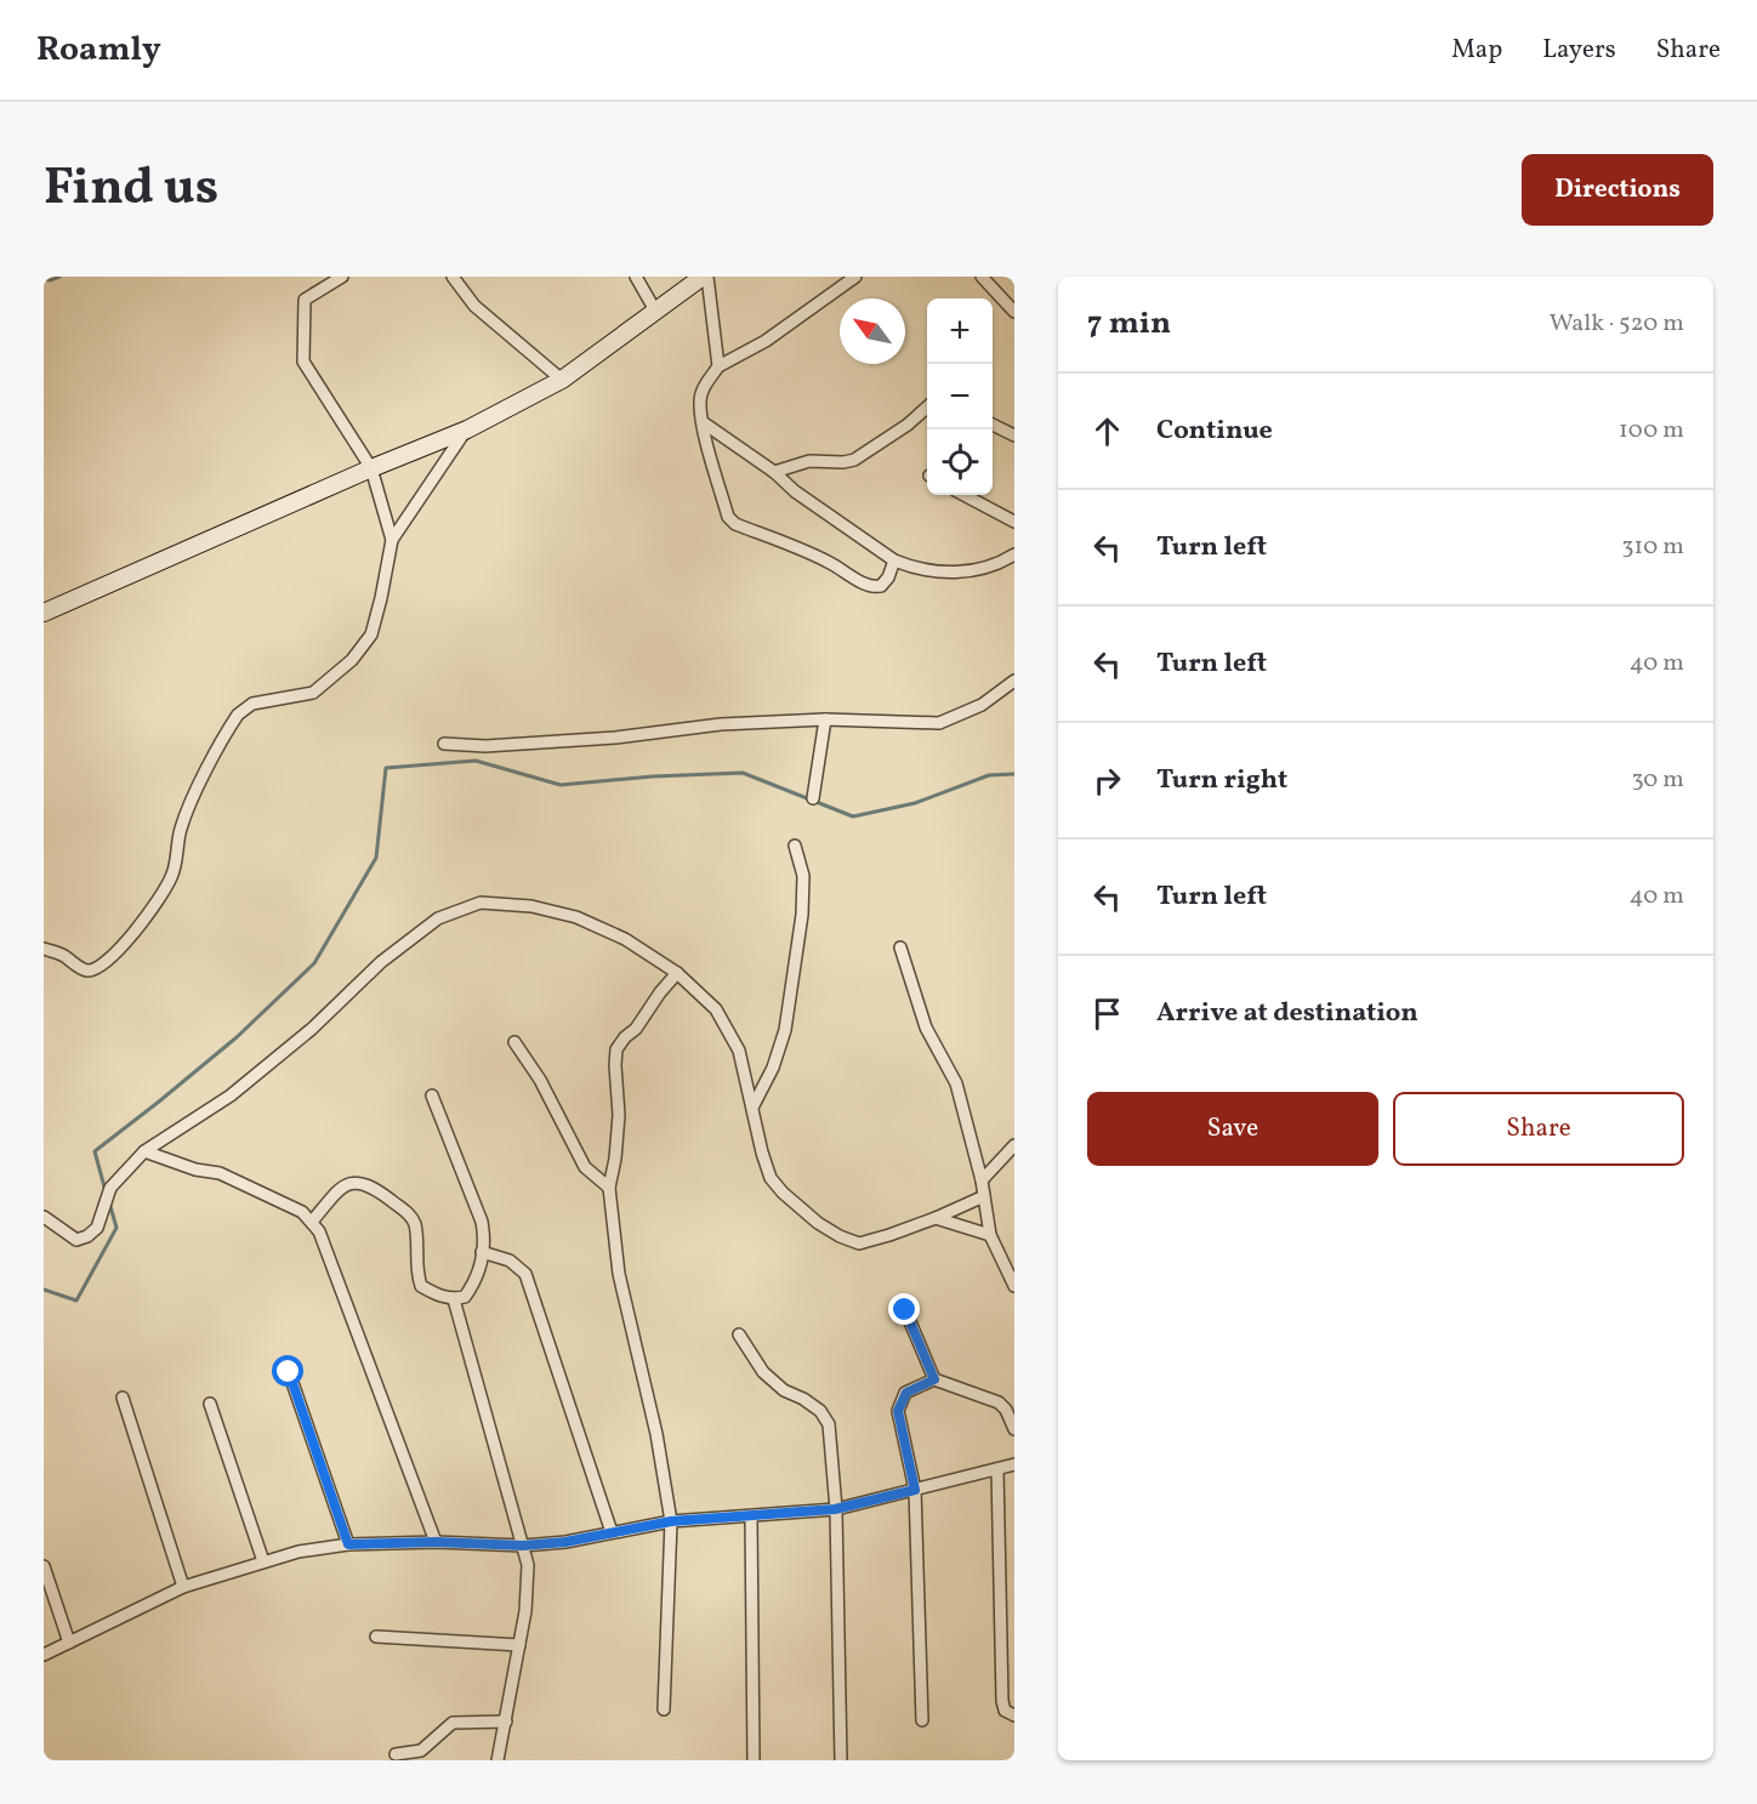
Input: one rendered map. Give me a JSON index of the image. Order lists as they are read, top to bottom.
{
  "north": "top left",
  "page": {
    "header": "Roamly",
    "nav": ["Map", "Layers", "Share"],
    "title": "Find us",
    "buttons": [
      "Directions",
      ["Save", "Share"]
    ],
    "heading": ["7 min", "Walk · 520 m"],
    "map_buttons": ["+", "−"],
    "list": [
      ["Continue", "100 m"],
      ["Turn left", "310 m"],
      ["Turn left", "40 m"],
      ["Turn right", "30 m"],
      ["Turn left", "40 m"],
      "Arrive at destination"
    ]
  }
}
